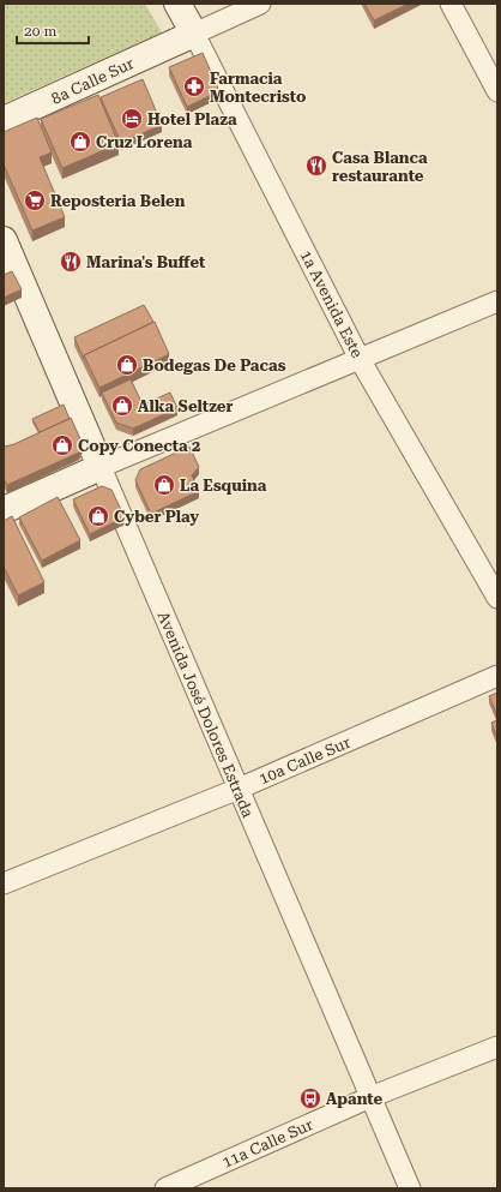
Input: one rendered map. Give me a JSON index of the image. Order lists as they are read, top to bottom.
{
  "streets": {
    "street": [
      "8a Calle Sur",
      "1a Avenida Este",
      "Avenida José Dolores Estrada",
      "10a Calle Sur",
      "11a Calle Sur"
    ]
  },
  "crossings": [
    ["8a Calle Sur", "1a Avenida Este"],
    ["Avenida José Dolores Estrada", "10a Calle Sur"],
    ["Avenida José Dolores Estrada", "11a Calle Sur"]
  ],
  "places": {
    "pharmacy": ["Farmacia Montecristo"],
    "hotel": ["Hotel Plaza"],
    "shop": [
      "Cruz Lorena",
      "Bodegas De Pacas",
      "Alka Seltzer",
      "Copy Conecta 2",
      "La Esquina",
      "Cyber Play"
    ],
    "restaurant": ["Casa Blanca restaurante", "Marina's Buffet"],
    "supermarket": ["Reposteria Belen"],
    "bus stop": ["Apante"]
  },
  "scale_bar": "20 m"
}
